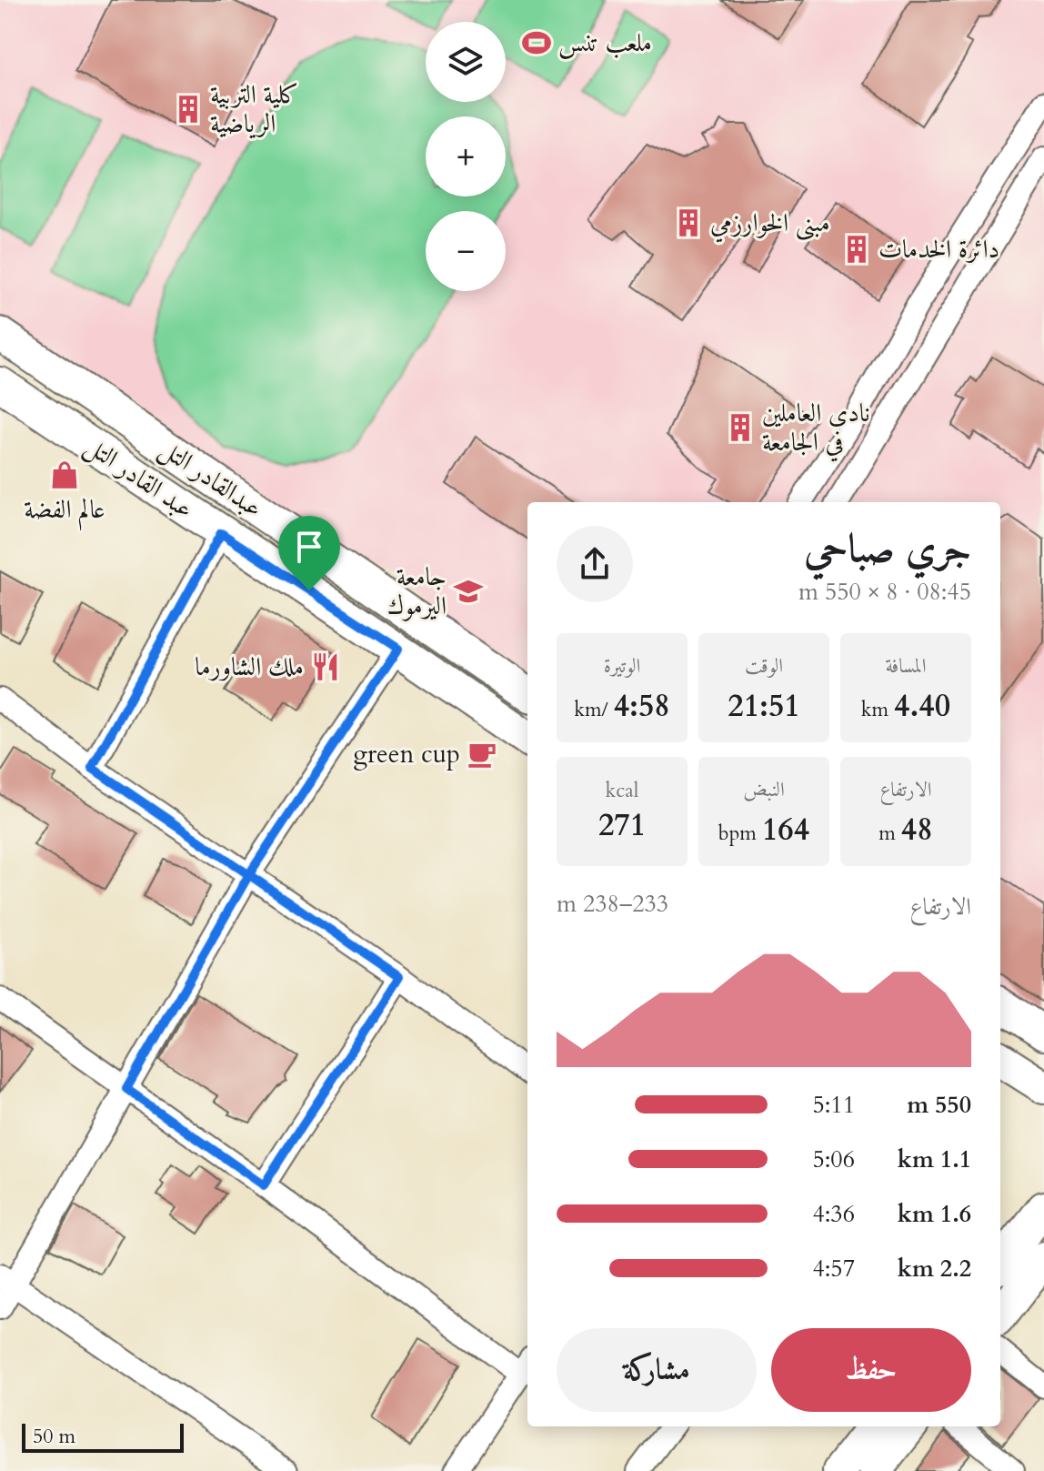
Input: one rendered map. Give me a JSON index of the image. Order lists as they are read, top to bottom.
{
  "streets": {
    "main road": ["عبد القادر التل", "عبدالقادر التل"]
  },
  "places": {
    "sports": ["ملعب تنس"],
    "building": [
      "كلية التربية الرياضية",
      "مبنى الخوارزمي",
      "دائرة الخدمات",
      "نادي العاملين في الجامعة"
    ],
    "shop": ["عالم الفضة"],
    "school or university": ["جامعة اليرموك"],
    "restaurant": ["ملك الشاورما"],
    "cafe": ["green cup"]
  },
  "scale_bar": "50 m",
  "page": {
    "map_buttons": ["+", "−"],
    "heading": ["جري صباحي", "08:45 · 8 × 550 m"],
    "stats": [
      ["المسافة", "4.40 km"],
      ["الوقت", "21:51"],
      ["الوتيرة", "4:58 /km"],
      ["الارتفاع", "48 m"],
      ["النبض", "164 bpm"],
      ["kcal", "271"]
    ],
    "chart": ["الارتفاع", "233–238 m"],
    "list": [
      {
        "name": "550 m",
        "note": "5:11"
      },
      {
        "name": "1.1 km",
        "note": "5:06"
      },
      {
        "name": "1.6 km",
        "note": "4:36"
      },
      {
        "name": "2.2 km",
        "note": "4:57"
      }
    ],
    "buttons": ["حفظ", "مشاركة"],
    "scale": "50 m"
  }
}
